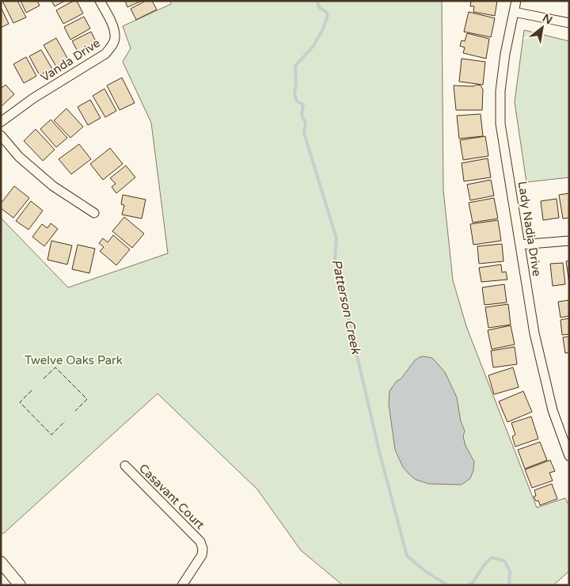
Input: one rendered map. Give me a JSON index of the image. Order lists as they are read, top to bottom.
{
  "streets": {
    "street": ["Vanda Drive", "Lady Nadia Drive", "Casavant Court"]
  },
  "water": ["Patterson Creek"],
  "parks": ["Twelve Oaks Park"],
  "north": "top right"
}
